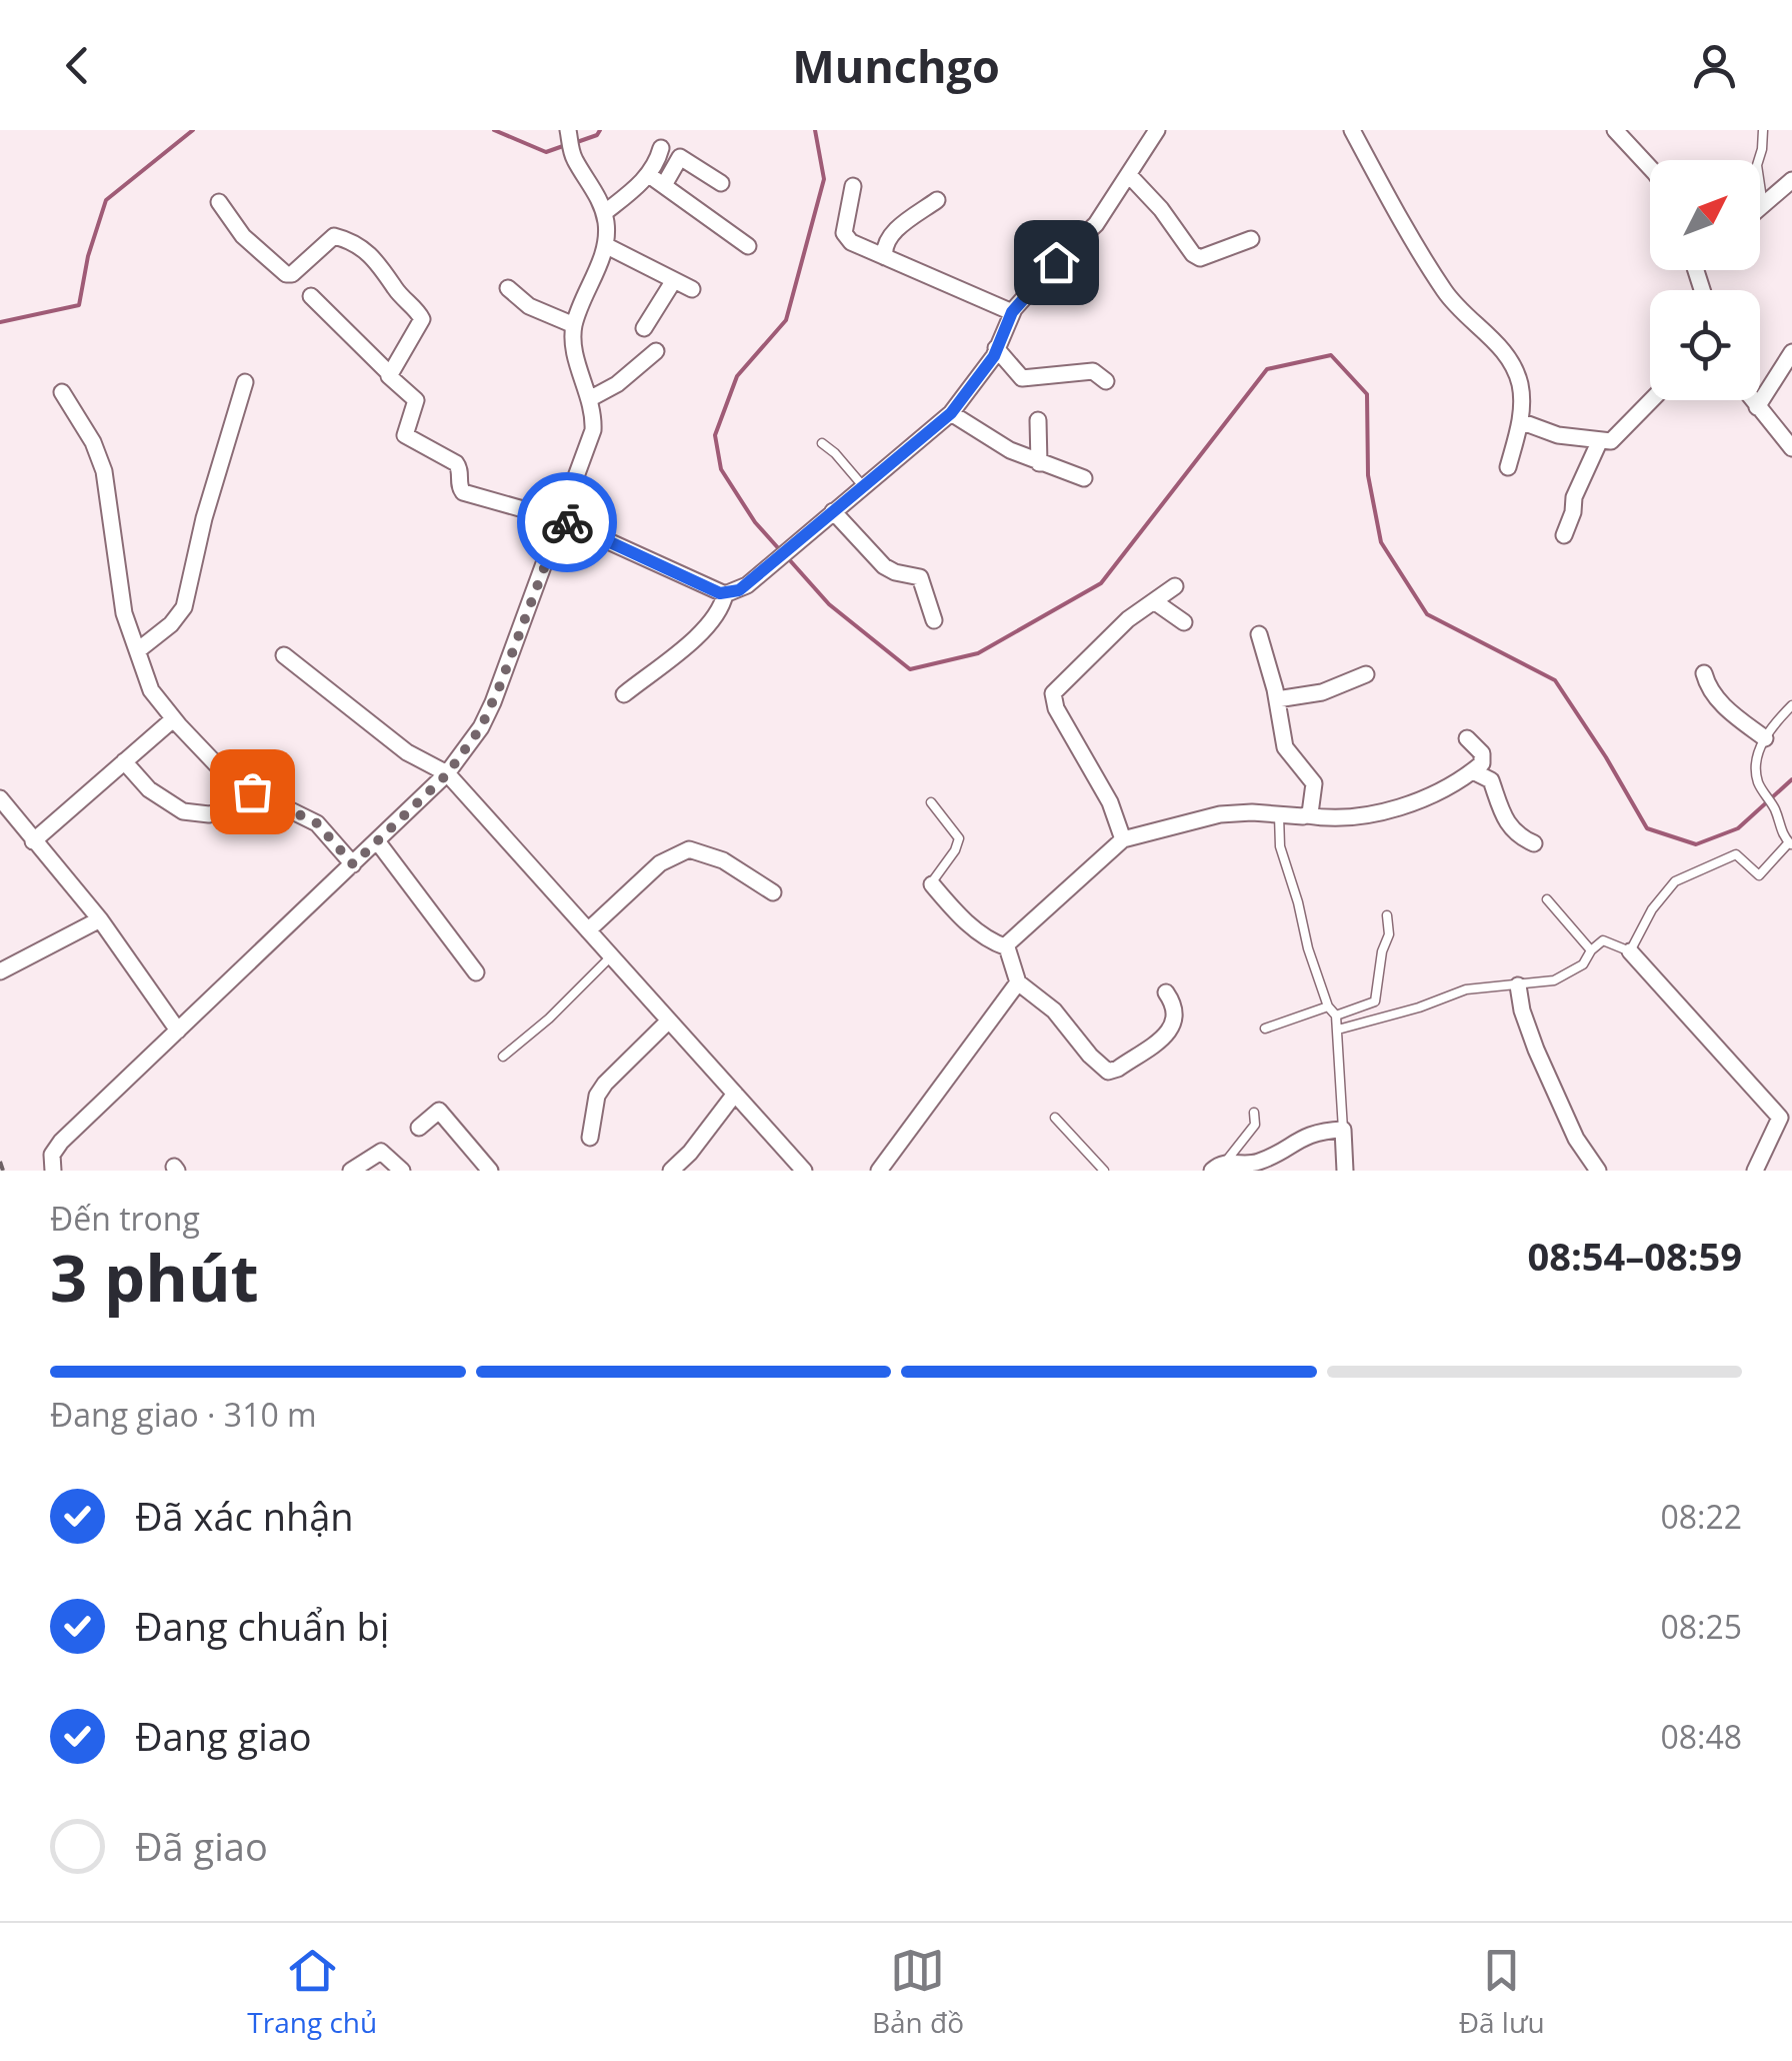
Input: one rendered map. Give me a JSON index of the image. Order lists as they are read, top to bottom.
{
  "north": "top right",
  "page": {
    "header": "Munchgo",
    "heading": ["3 phút", "Đến trong", "08:54–08:59"],
    "bar": "Đang giao · 310 m",
    "list": [
      ["Đã xác nhận", "08:22"],
      ["Đang chuẩn bị", "08:25"],
      ["Đang giao", "08:48"],
      "Đã giao"
    ],
    "tabs": ["Trang chủ", "Bản đồ", "Đã lưu"]
  }
}
